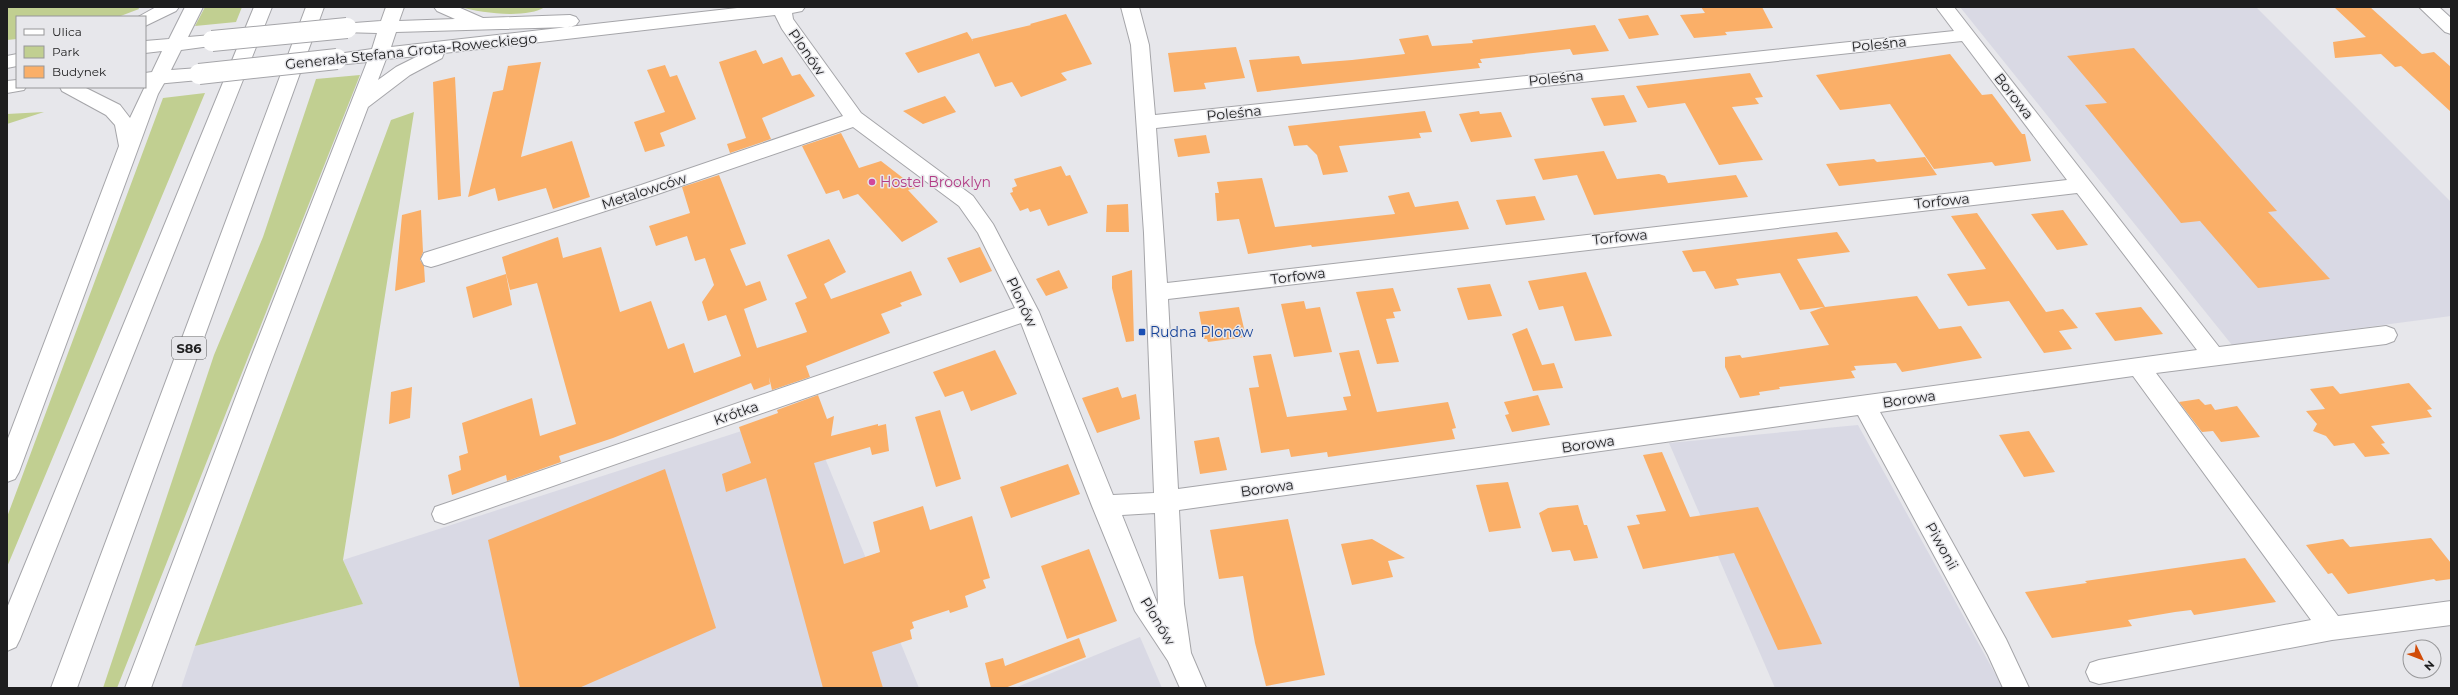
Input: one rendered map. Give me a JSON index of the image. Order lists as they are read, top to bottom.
{
  "streets": {
    "main road": [
      "Poleśna",
      "Generała Stefana Grota-Roweckiego",
      "Plonów",
      "Borowa",
      "Metalowców",
      "Torfowa",
      "S86",
      "Krótka",
      "Piwonii"
    ]
  },
  "crossings": [
    ["Poleśna", "Plonów"],
    ["Poleśna", "Borowa"],
    ["Generała Stefana Grota-Roweckiego", "Plonów"],
    ["Plonów", "Borowa"],
    ["Plonów", "Metalowców"],
    ["Plonów", "Torfowa"],
    ["Plonów", "Krótka"],
    ["Borowa", "Torfowa"],
    ["Borowa", "Piwonii"]
  ],
  "places": {
    "other": ["Hostel Brooklyn"],
    "transit": ["Rudna Plonów"]
  },
  "legend": ["Ulica", "Park", "Budynek"],
  "north": "bottom right"
}
